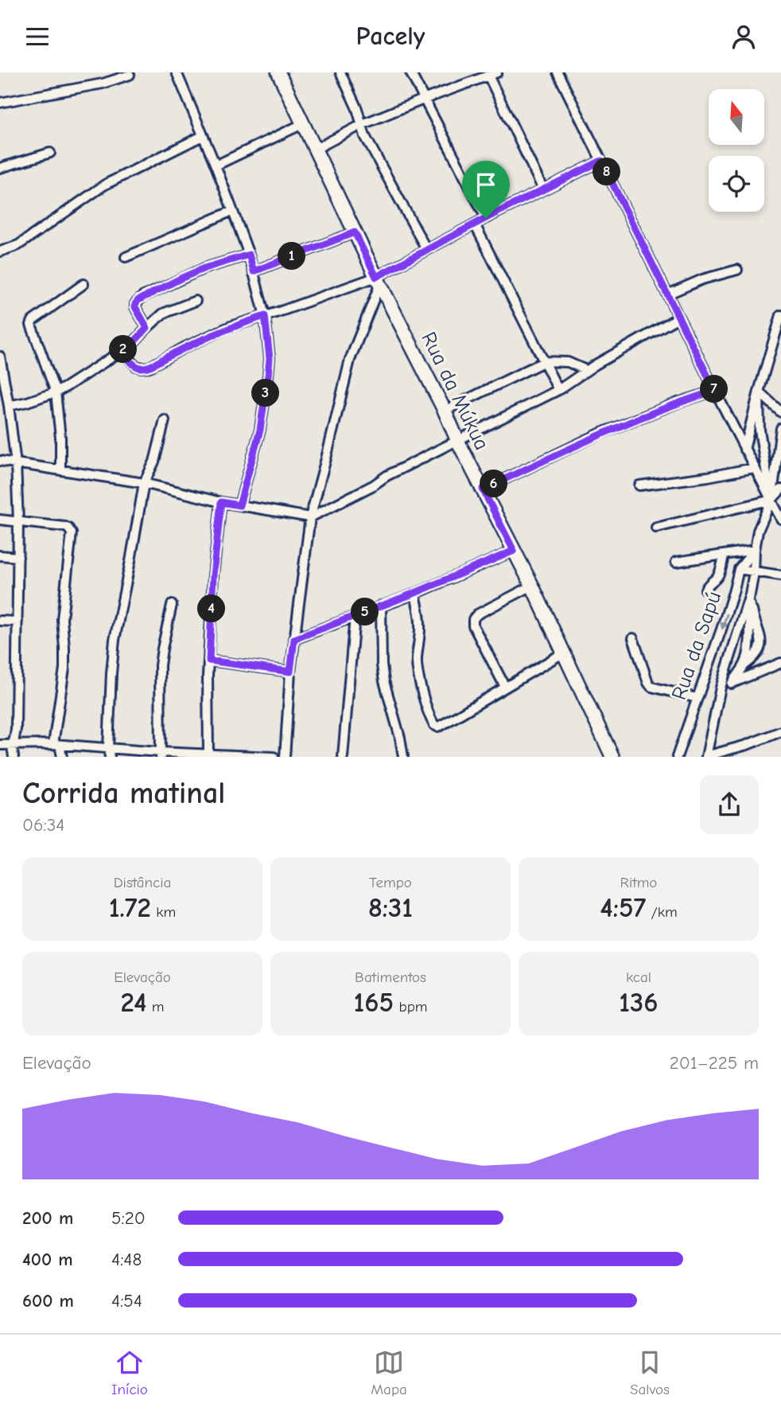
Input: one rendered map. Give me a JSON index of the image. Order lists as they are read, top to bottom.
{
  "streets": {
    "street": ["Rua da Múkua", "Rua da Sapú"]
  },
  "north": "top",
  "page": {
    "header": "Pacely",
    "pins": [
      "8",
      "1",
      "2",
      "7",
      "3",
      "6",
      "4",
      "5"
    ],
    "heading": ["Corrida matinal", "06:34"],
    "stats": [
      ["Distância", "1.72 km"],
      ["Tempo", "8:31"],
      ["Ritmo", "4:57 /km"],
      ["Elevação", "24 m"],
      ["Batimentos", "165 bpm"],
      ["kcal", "136"]
    ],
    "chart": ["Elevação", "201–225 m"],
    "list": [
      {
        "name": "200 m",
        "note": "5:20"
      },
      {
        "name": "400 m",
        "note": "4:48"
      },
      {
        "name": "600 m",
        "note": "4:54"
      }
    ],
    "tabs": ["Início", "Mapa", "Salvos"]
  }
}
